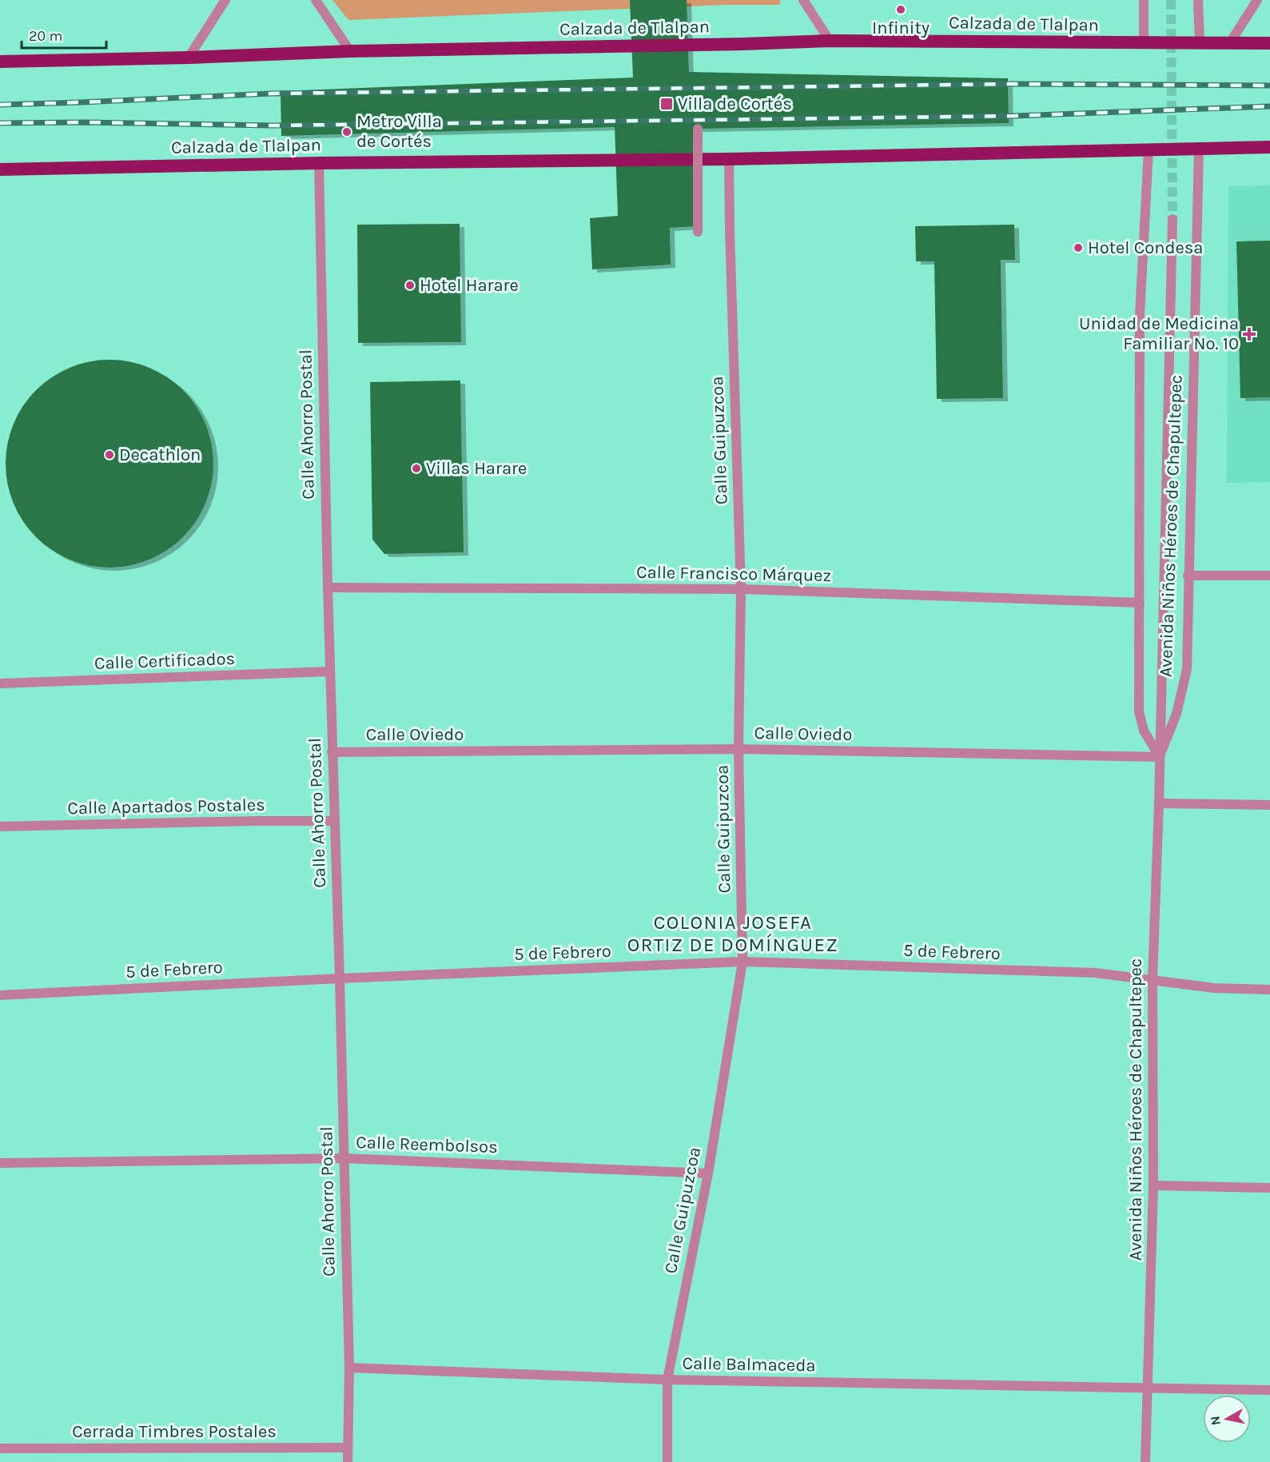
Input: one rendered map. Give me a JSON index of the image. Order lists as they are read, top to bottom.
{
  "streets": {
    "highway": ["Calzada de Tlalpan"],
    "street": [
      "Calle Ahorro Postal",
      "Calle Guipuzcoa",
      "Avenida Niños Héroes de Chapultepec",
      "Calle Francisco Márquez",
      "Calle Certificados",
      "Calle Oviedo",
      "Calle Apartados Postales",
      "5 de Febrero",
      "Calle Reembolsos",
      "Calle Balmaceda",
      "Cerrada Timbres Postales"
    ]
  },
  "crossings": [
    ["Calzada de Tlalpan", "Calle Ahorro Postal"],
    ["Calzada de Tlalpan", "Calle Guipuzcoa"],
    ["Calzada de Tlalpan", "Avenida Niños Héroes de Chapultepec"],
    ["Calle Ahorro Postal", "Calle Francisco Márquez"],
    ["Calle Ahorro Postal", "Calle Certificados"],
    ["Calle Ahorro Postal", "Calle Oviedo"],
    ["Calle Ahorro Postal", "Calle Apartados Postales"],
    ["Calle Ahorro Postal", "5 de Febrero"],
    ["Calle Ahorro Postal", "Calle Reembolsos"],
    ["Calle Ahorro Postal", "Calle Balmaceda"],
    ["Calle Ahorro Postal", "Cerrada Timbres Postales"],
    ["Calle Guipuzcoa", "Calle Francisco Márquez"],
    ["Calle Guipuzcoa", "Calle Oviedo"],
    ["Calle Guipuzcoa", "5 de Febrero"],
    ["Calle Guipuzcoa", "Calle Reembolsos"],
    ["Calle Guipuzcoa", "Calle Balmaceda"],
    ["Avenida Niños Héroes de Chapultepec", "Calle Francisco Márquez"],
    ["Avenida Niños Héroes de Chapultepec", "Calle Oviedo"],
    ["Avenida Niños Héroes de Chapultepec", "5 de Febrero"],
    ["Avenida Niños Héroes de Chapultepec", "Calle Balmaceda"]
  ],
  "districts": ["COLONIA JOSEFA ORTIZ DE DOMÍNGUEZ"],
  "places": {
    "other": [
      "Infinity",
      "Metro Villa de Cortés",
      "Hotel Condesa",
      "Hotel Harare",
      "Decathlon",
      "Villas Harare"
    ],
    "transit": ["Villa de Cortés"],
    "health": ["Unidad de Medicina Familiar No. 10"]
  },
  "scale_bar": "20 m",
  "north": "left"
}
